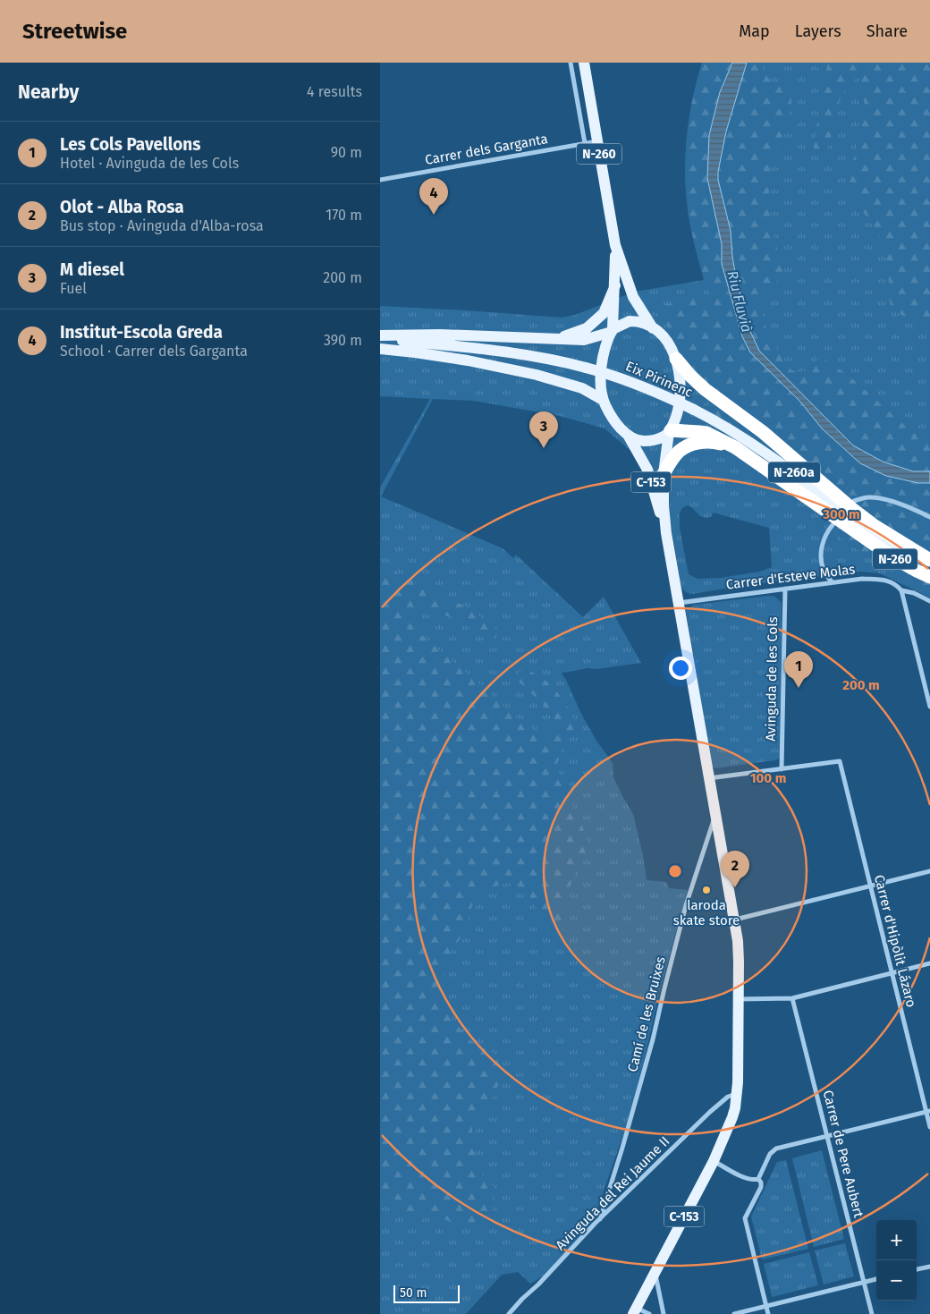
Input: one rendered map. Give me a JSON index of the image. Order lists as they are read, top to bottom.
{
  "streets": {
    "highway": ["N-260"],
    "main road": ["Eix Pirinenc", "N-260a", "C-153"],
    "street": [
      "Carrer dels Garganta",
      "Carrer d'Esteve Molas",
      "Avinguda de les Cols",
      "Carrer d'Hipòlit Lázaro",
      "Camí de les Bruixes",
      "Carrer de Pere Aubert",
      "Avinguda del Rei Jaume II"
    ]
  },
  "crossings": [
    ["Carrer dels Garganta", "N-260"],
    ["N-260", "Eix Pirinenc"],
    ["N-260", "C-153"],
    ["C-153", "Carrer d'Esteve Molas"],
    ["C-153", "Camí de les Bruixes"],
    ["C-153", "Avinguda del Rei Jaume II"],
    ["Carrer d'Esteve Molas", "Avinguda de les Cols"],
    ["Avinguda de les Cols", "Carrer d'Hipòlit Lázaro"],
    ["Camí de les Bruixes", "Avinguda del Rei Jaume II"]
  ],
  "water": ["Riu Fluvià"],
  "places": ["laroda skate store"],
  "scale_bar": "50 m",
  "page": {
    "header": "Streetwise",
    "nav": ["Map", "Layers", "Share"],
    "heading": ["Nearby", "4 results"],
    "list": [
      {
        "mark": "1",
        "name": "Les Cols Pavellons",
        "note": "Hotel · Avinguda de les Cols",
        "value": "90 m"
      },
      {
        "mark": "2",
        "name": "Olot - Alba Rosa",
        "note": "Bus stop · Avinguda d'Alba-rosa",
        "value": "170 m"
      },
      {
        "mark": "3",
        "name": "M diesel",
        "note": "Fuel",
        "value": "200 m"
      },
      {
        "mark": "4",
        "name": "Institut-Escola Greda",
        "note": "School · Carrer dels Garganta",
        "value": "390 m"
      }
    ],
    "pins": [
      "4",
      "3",
      "1",
      "2"
    ],
    "map_buttons": ["+", "−"],
    "scale": "50 m"
  },
  "rings": ["300 m", "200 m", "100 m"]
}
